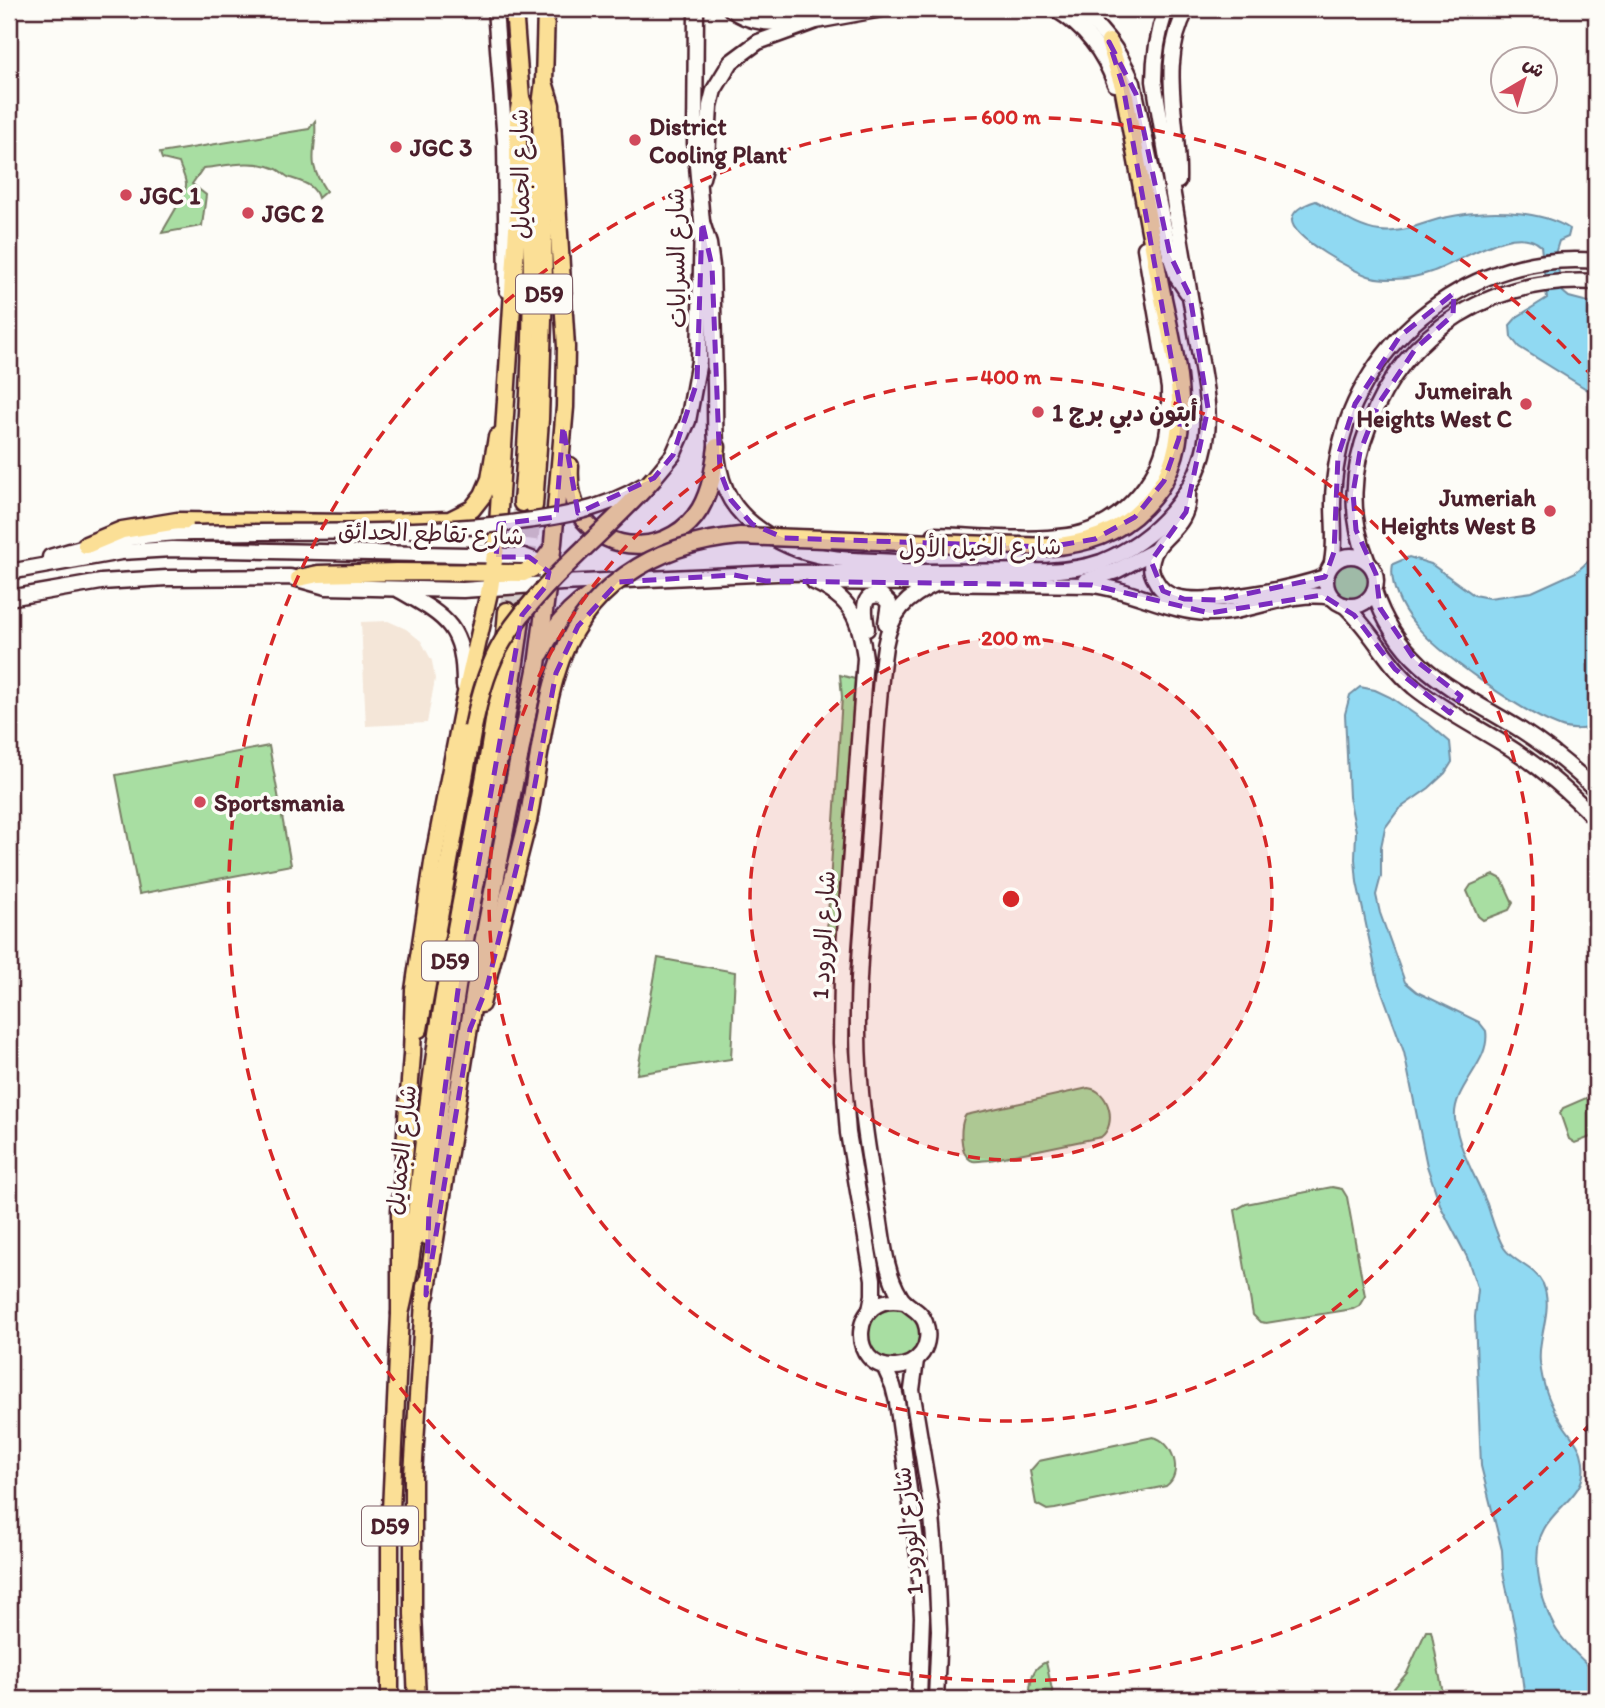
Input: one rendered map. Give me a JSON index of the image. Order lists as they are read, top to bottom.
{
  "streets": {
    "main road": [
      "شارع الجمايل",
      "شارع السرايات",
      "D59",
      "شارع تقاطع الحدائق",
      "شارع الخيل الأول",
      "شارع الورود 1"
    ]
  },
  "crossings": [
    ["شارع تقاطع الحدائق", "شارع الخيل الأول"]
  ],
  "places": [
    "District Cooling Plant",
    "JGC 3",
    "JGC 1",
    "JGC 2",
    "Jumeirah Heights West C",
    "أبتون دبي برج 1",
    "Jumeriah Heights West B",
    "Sportsmania"
  ],
  "north": "top right",
  "rings": ["600 m", "400 m", "200 m"]
}
